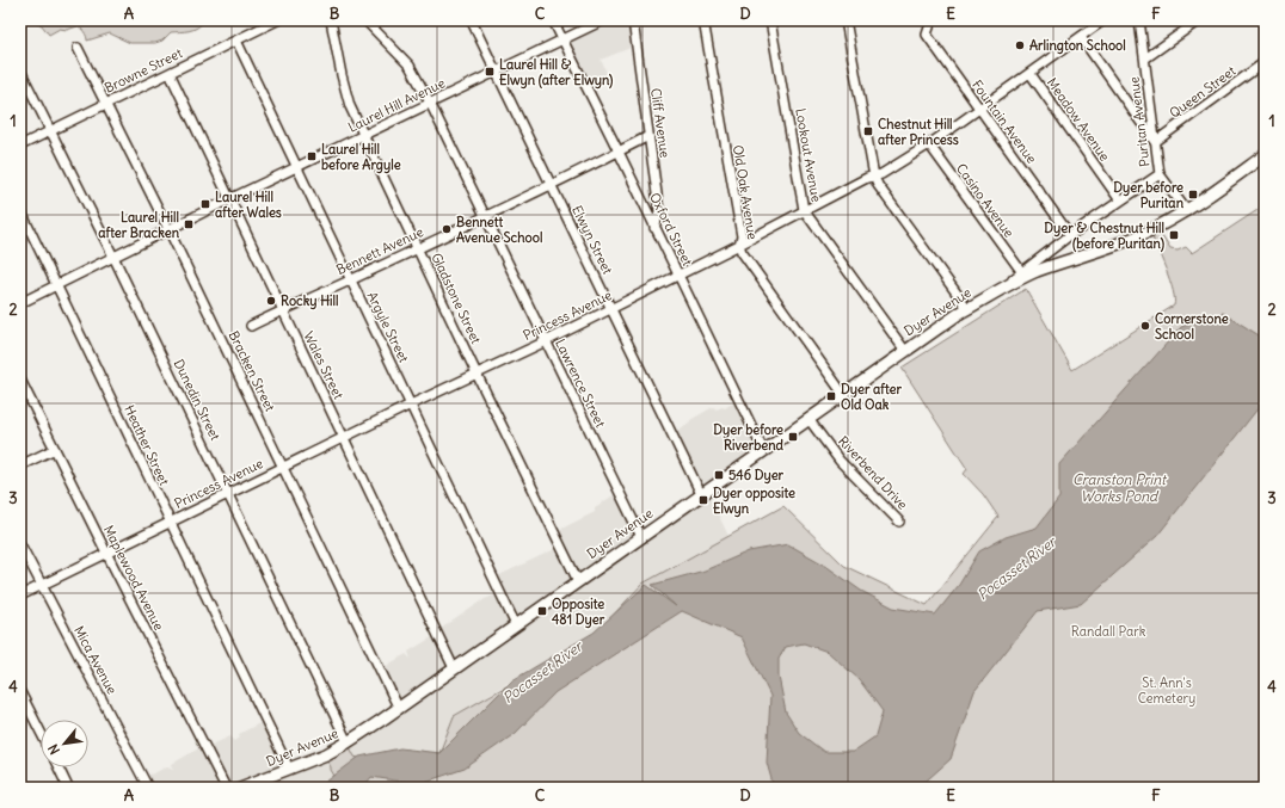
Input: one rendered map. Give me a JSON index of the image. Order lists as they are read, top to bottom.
{
  "streets": {
    "main road": ["Dyer Avenue"],
    "street": [
      "Browne Street",
      "Queen Street",
      "Laurel Hill Avenue",
      "Meadow Avenue",
      "Fountain Avenue",
      "Puritan Avenue",
      "Cliff Avenue",
      "Lookout Avenue",
      "Old Oak Avenue",
      "Casino Avenue",
      "Oxford Street",
      "Elwyn Street",
      "Bennett Avenue",
      "Gladstone Street",
      "Princess Avenue",
      "Argyle Street",
      "Wales Street",
      "Bracken Street",
      "Lawrence Street",
      "Dunedin Street",
      "Heather Street",
      "Riverbend Drive",
      "Maplewood Avenue",
      "Mica Avenue"
    ]
  },
  "crossings": [
    ["Browne Street", "Argyle Street"],
    ["Browne Street", "Wales Street"],
    ["Browne Street", "Bracken Street"],
    ["Browne Street", "Dunedin Street"],
    ["Queen Street", "Puritan Avenue"],
    ["Laurel Hill Avenue", "Oxford Street"],
    ["Laurel Hill Avenue", "Elwyn Street"],
    ["Laurel Hill Avenue", "Gladstone Street"],
    ["Laurel Hill Avenue", "Argyle Street"],
    ["Laurel Hill Avenue", "Wales Street"],
    ["Laurel Hill Avenue", "Bracken Street"],
    ["Laurel Hill Avenue", "Lawrence Street"],
    ["Laurel Hill Avenue", "Dunedin Street"],
    ["Laurel Hill Avenue", "Heather Street"],
    ["Meadow Avenue", "Puritan Avenue"],
    ["Meadow Avenue", "Princess Avenue"],
    ["Fountain Avenue", "Dyer Avenue"],
    ["Fountain Avenue", "Princess Avenue"],
    ["Cliff Avenue", "Oxford Street"],
    ["Cliff Avenue", "Bennett Avenue"],
    ["Lookout Avenue", "Dyer Avenue"],
    ["Lookout Avenue", "Princess Avenue"],
    ["Old Oak Avenue", "Dyer Avenue"],
    ["Old Oak Avenue", "Princess Avenue"],
    ["Casino Avenue", "Dyer Avenue"],
    ["Casino Avenue", "Princess Avenue"],
    ["Oxford Street", "Bennett Avenue"],
    ["Oxford Street", "Dyer Avenue"],
    ["Oxford Street", "Princess Avenue"],
    ["Elwyn Street", "Bennett Avenue"],
    ["Elwyn Street", "Dyer Avenue"],
    ["Elwyn Street", "Princess Avenue"],
    ["Bennett Avenue", "Gladstone Street"],
    ["Bennett Avenue", "Argyle Street"],
    ["Bennett Avenue", "Wales Street"],
    ["Bennett Avenue", "Lawrence Street"],
    ["Gladstone Street", "Dyer Avenue"],
    ["Gladstone Street", "Princess Avenue"],
    ["Dyer Avenue", "Argyle Street"],
    ["Dyer Avenue", "Wales Street"],
    ["Dyer Avenue", "Bracken Street"],
    ["Dyer Avenue", "Lawrence Street"],
    ["Dyer Avenue", "Dunedin Street"],
    ["Dyer Avenue", "Heather Street"],
    ["Dyer Avenue", "Riverbend Drive"],
    ["Princess Avenue", "Argyle Street"],
    ["Princess Avenue", "Wales Street"],
    ["Princess Avenue", "Bracken Street"],
    ["Princess Avenue", "Lawrence Street"],
    ["Princess Avenue", "Dunedin Street"],
    ["Princess Avenue", "Heather Street"],
    ["Princess Avenue", "Maplewood Avenue"],
    ["Princess Avenue", "Mica Avenue"]
  ],
  "water": ["Cranston Print Works Pond", "Pocasset River"],
  "parks": ["Randall Park", "St. Ann's Cemetery"],
  "places": {
    "other": [
      "Arlington School",
      "Bennett Avenue School",
      "Rocky Hill",
      "Cornerstone School"
    ],
    "transit": [
      "Laurel Hill & Elwyn (after Elwyn)",
      "Chestnut Hill after Princess",
      "Laurel Hill before Argyle",
      "Dyer before Puritan",
      "Laurel Hill after Wales",
      "Laurel Hill after Bracken",
      "Dyer & Chestnut Hill (before Puritan)",
      "Dyer after Old Oak",
      "Dyer before Riverbend",
      "546 Dyer",
      "Dyer opposite Elwyn",
      "Opposite 481 Dyer"
    ]
  },
  "north": "bottom left",
  "grid": {
    "columns": [
      "A",
      "B",
      "C",
      "D",
      "E",
      "F"
    ],
    "rows": [
      "1",
      "2",
      "3",
      "4"
    ]
  }
}
